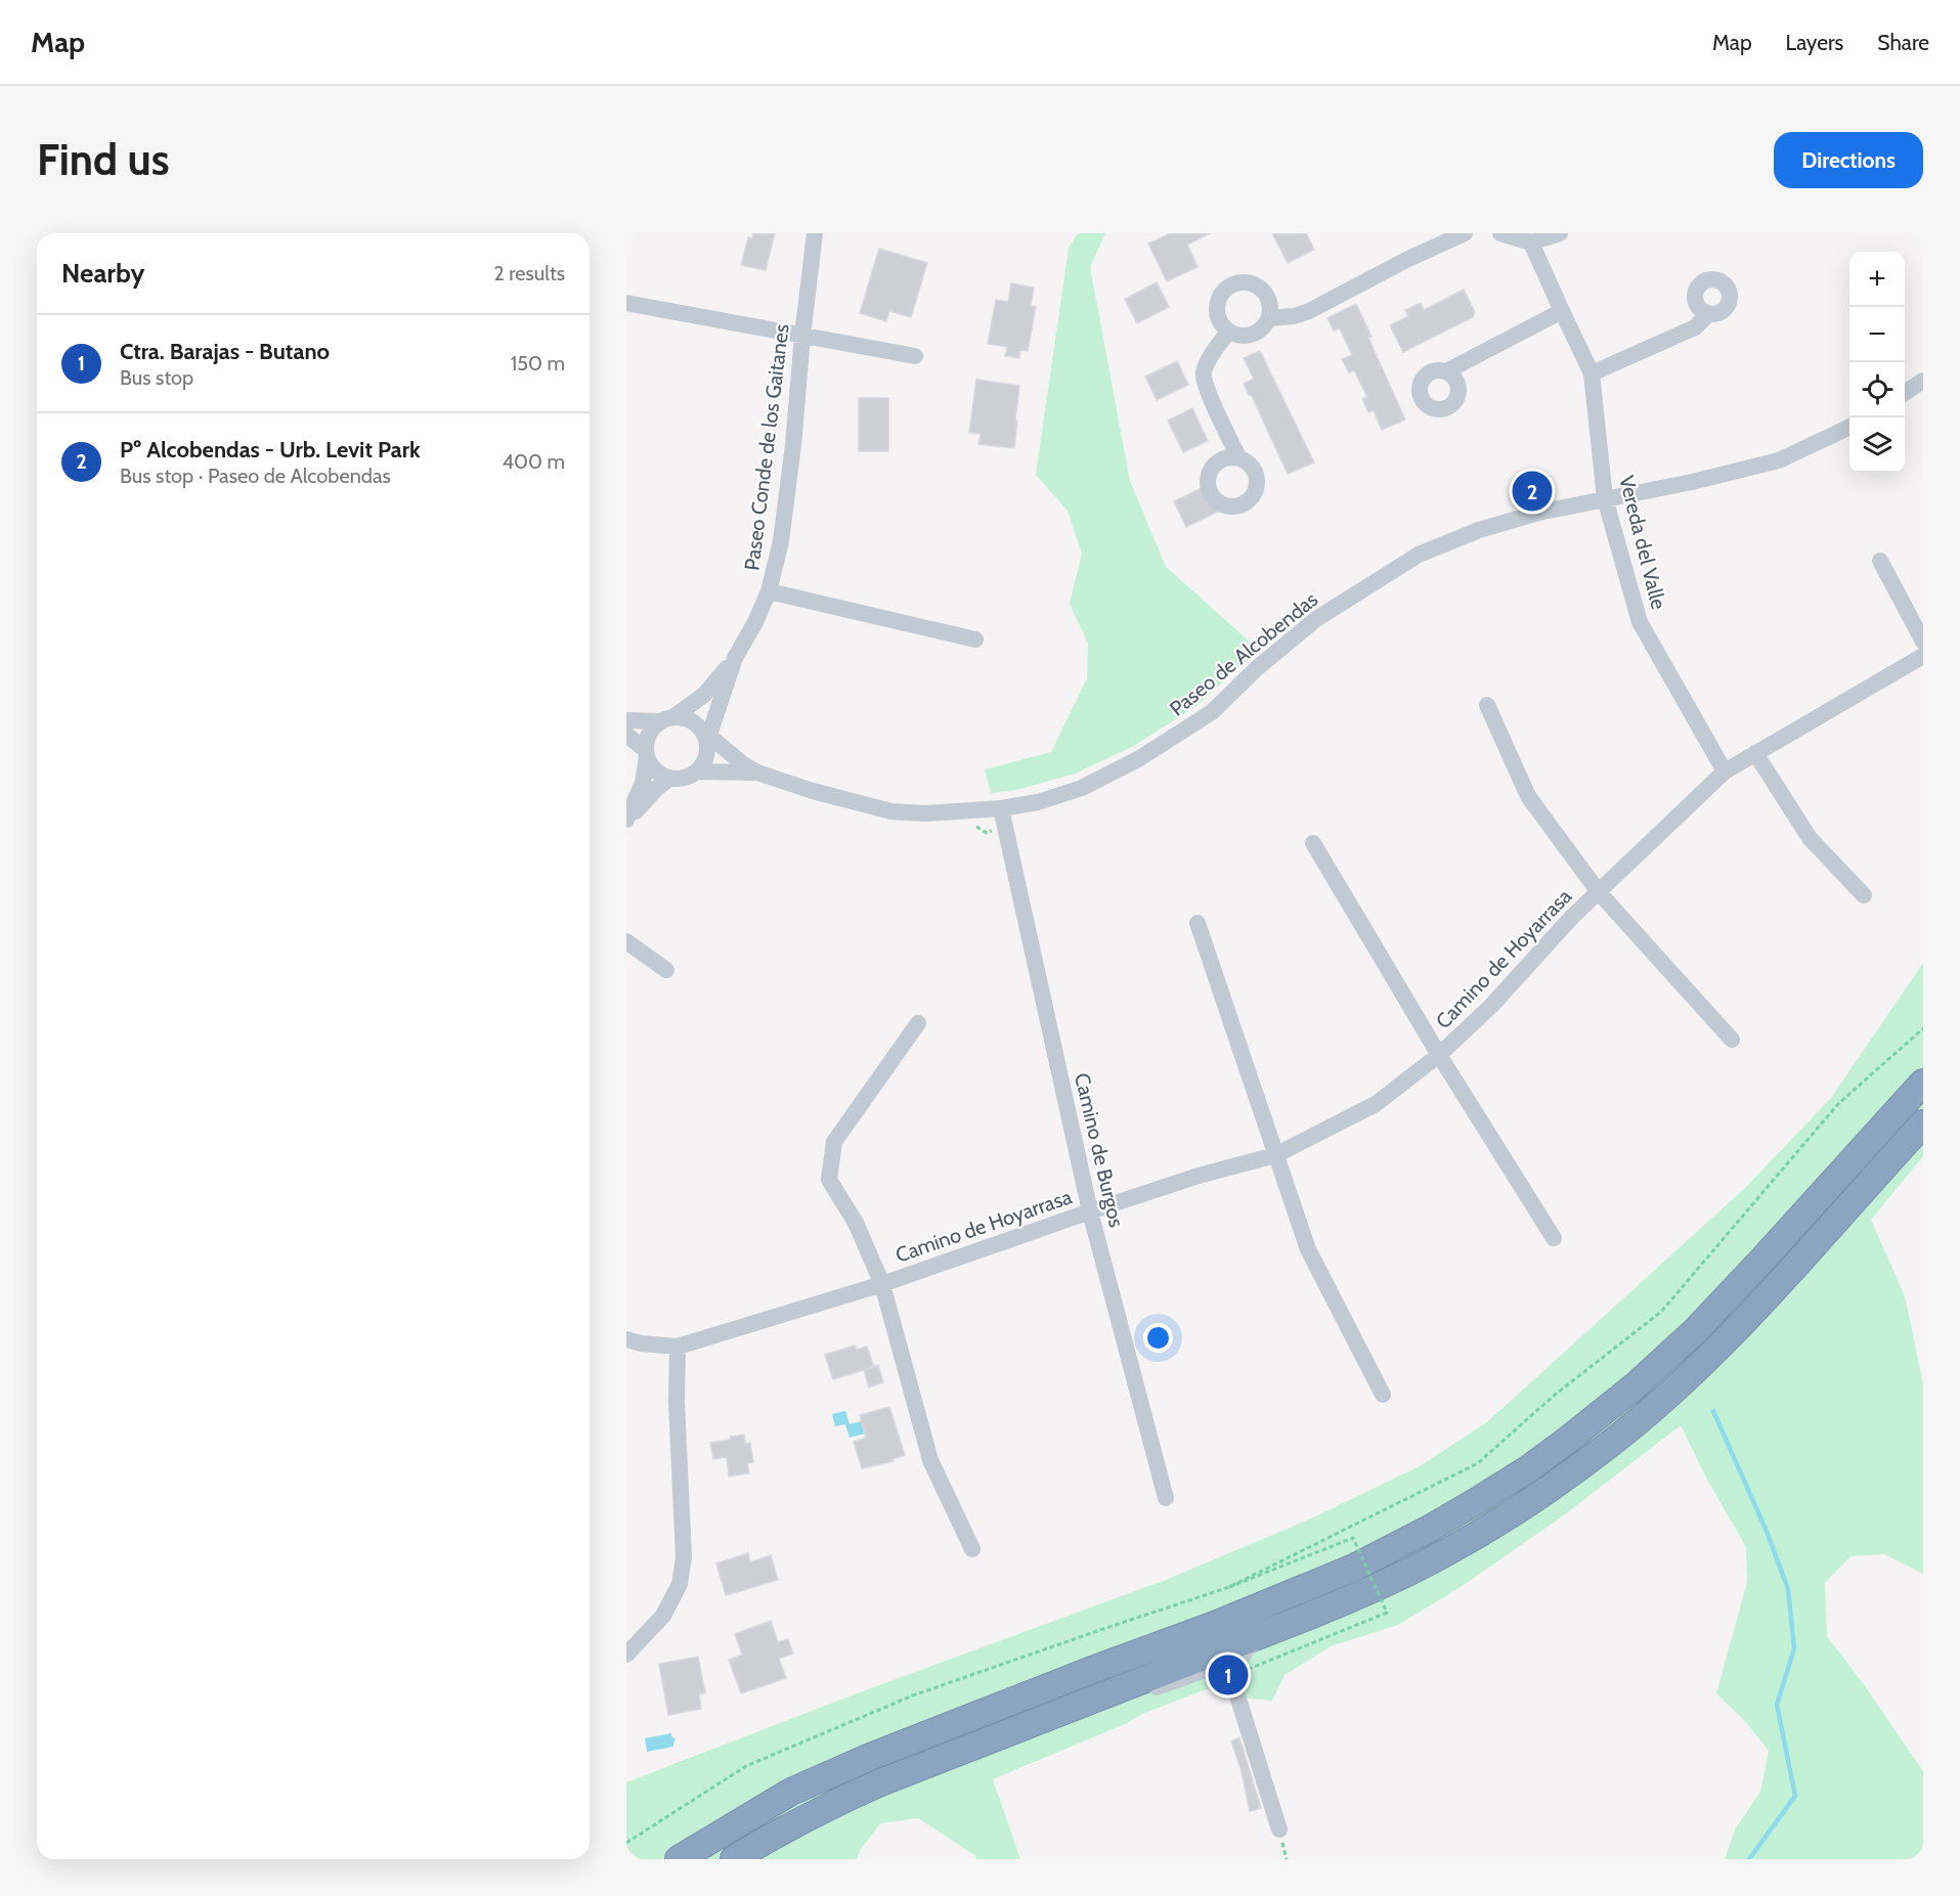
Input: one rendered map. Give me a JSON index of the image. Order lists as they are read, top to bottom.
{
  "streets": {
    "street": [
      "Paseo Conde de los Gaitanes",
      "Vereda del Valle",
      "Paseo de Alcobendas",
      "Camino de Hoyarrasa",
      "Camino de Burgos"
    ]
  },
  "crossings": [
    ["Paseo Conde de los Gaitanes", "Paseo de Alcobendas"],
    ["Vereda del Valle", "Paseo de Alcobendas"],
    ["Vereda del Valle", "Camino de Hoyarrasa"],
    ["Paseo de Alcobendas", "Camino de Burgos"],
    ["Camino de Hoyarrasa", "Camino de Burgos"]
  ],
  "page": {
    "header": "Map",
    "nav": ["Map", "Layers", "Share"],
    "buttons": "Directions",
    "title": "Find us",
    "heading": ["Nearby", "2 results"],
    "map_buttons": ["+", "−"],
    "list": [
      {
        "mark": "1",
        "name": "Ctra. Barajas - Butano",
        "note": "Bus stop",
        "value": "150 m"
      },
      {
        "mark": "2",
        "name": "Pº Alcobendas - Urb. Levit Park",
        "note": "Bus stop · Paseo de Alcobendas",
        "value": "400 m"
      }
    ],
    "pins": ["2", "1"]
  }
}
